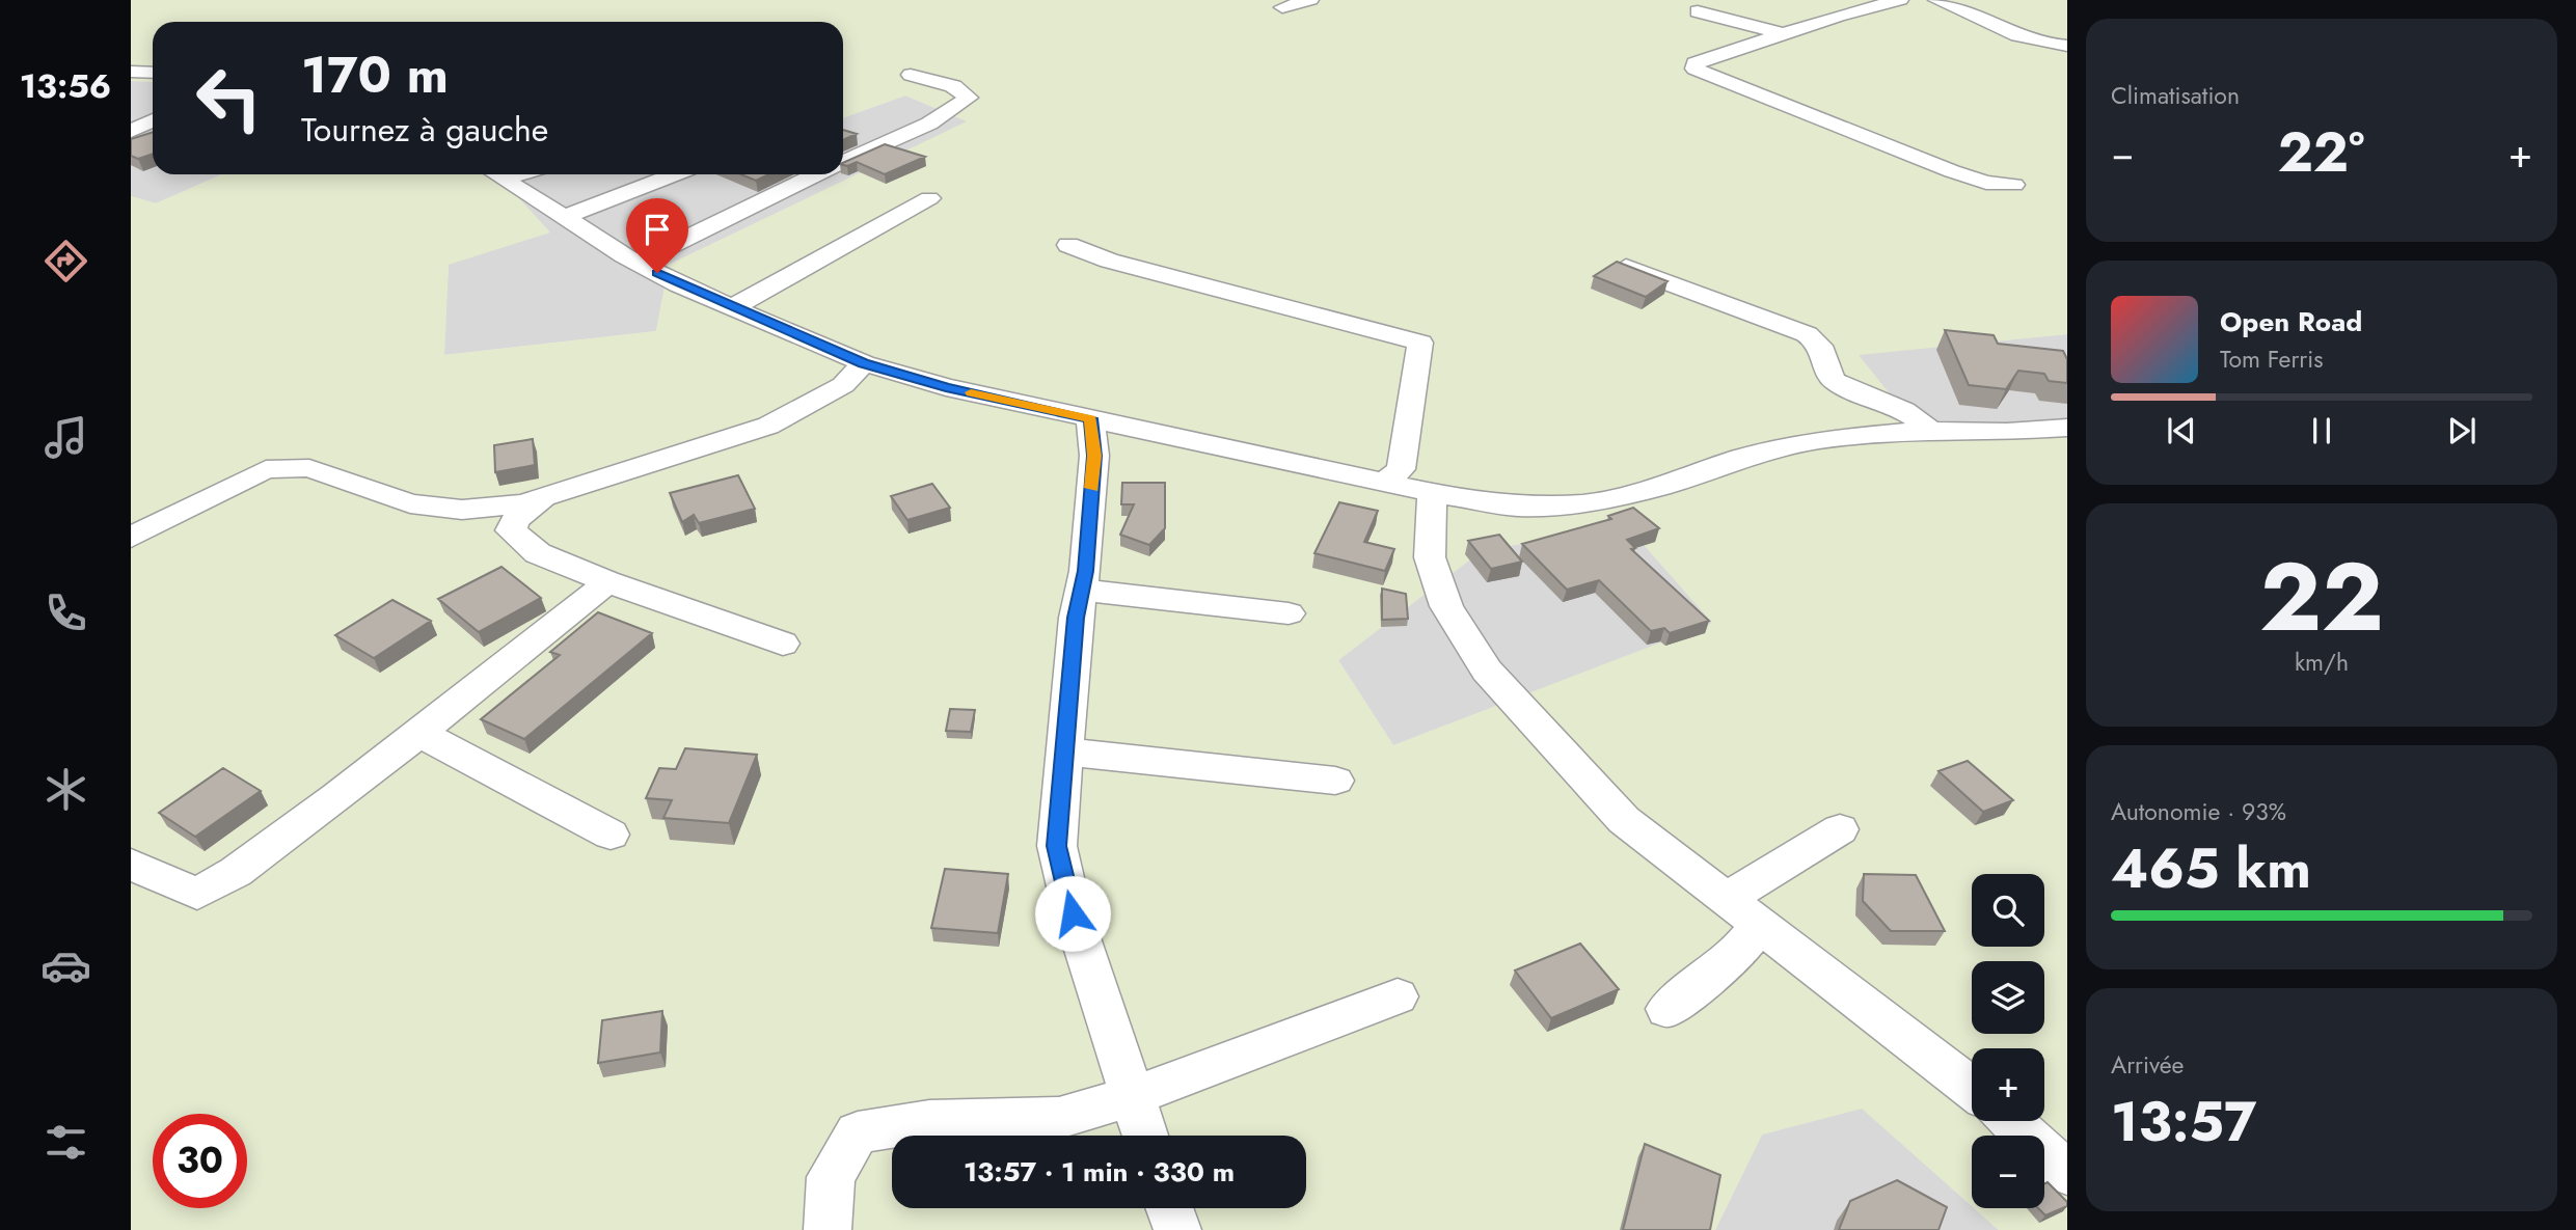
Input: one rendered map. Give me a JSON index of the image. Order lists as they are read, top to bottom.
{
  "page": {
    "tabs": "13:56",
    "tile": [
      "Climatisation",
      ["22", "km/h"],
      ["Autonomie · 93%", "465 km"],
      ["Arrivée", "13:57"]
    ],
    "turn": ["170 m", "Tournez à gauche"],
    "heat": ["−", "22°", "+"],
    "song": ["Open Road", "Tom Ferris"],
    "map_buttons": ["+", "−"],
    "limit": "30",
    "trip": "13:57 · 1 min · 330 m"
  }
}
